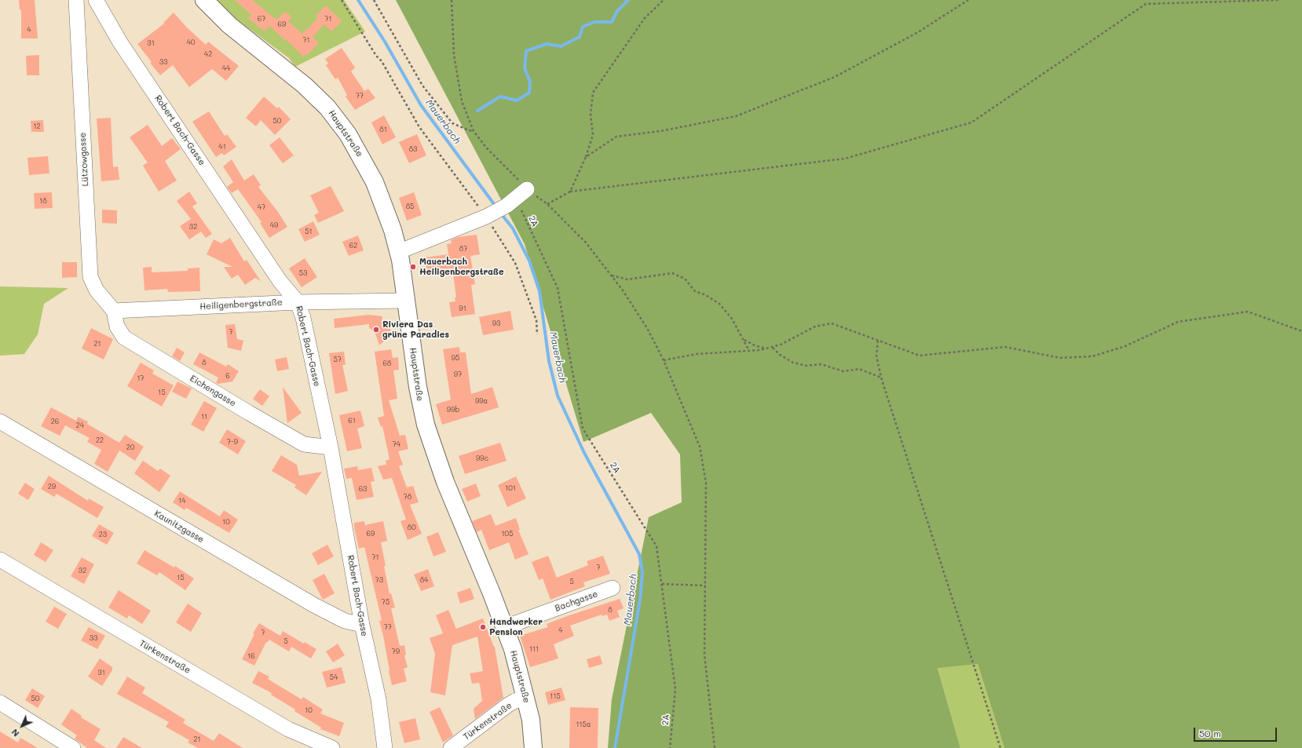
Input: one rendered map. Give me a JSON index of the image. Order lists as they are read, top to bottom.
{
  "streets": {
    "main road": ["Hauptstraße"],
    "street": [
      "Robert Bach-Gasse",
      "Lützowgasse",
      "Heiligenbergstraße",
      "Eichengasse",
      "Kaunitzgasse",
      "Bachgasse",
      "Türkenstraße"
    ],
    "path": ["2A"]
  },
  "crossings": [
    ["Robert Bach-Gasse", "Heiligenbergstraße"],
    ["Robert Bach-Gasse", "Eichengasse"],
    ["Robert Bach-Gasse", "Kaunitzgasse"],
    ["Hauptstraße", "Heiligenbergstraße"],
    ["Hauptstraße", "Bachgasse"],
    ["Hauptstraße", "Türkenstraße"],
    ["Lützowgasse", "Heiligenbergstraße"],
    ["Lützowgasse", "Eichengasse"],
    ["Heiligenbergstraße", "Eichengasse"]
  ],
  "water": ["Mauerbach"],
  "places": ["Mauerbach Heiligenbergstraße", "Riviera Das grüne Paradies", "Handwerker Pension"],
  "house_numbers": [
    "67",
    "71",
    "69",
    "4",
    "71",
    "40",
    "31",
    "42",
    "33",
    "44",
    "77",
    "50",
    "12",
    "81",
    "41",
    "83",
    "18",
    "85",
    "47",
    "49",
    "32",
    "51",
    "62",
    "87",
    "53",
    "91",
    "93",
    "7",
    "21",
    "95",
    "57",
    "8",
    "68",
    "97",
    "6",
    "17",
    "15",
    "99a",
    "99b",
    "11",
    "61",
    "26",
    "24",
    "22",
    "7-9",
    "74",
    "20",
    "99c",
    "29",
    "101",
    "63",
    "78",
    "14",
    "10",
    "80",
    "69",
    "105",
    "23",
    "71",
    "7",
    "32",
    "15",
    "73",
    "84",
    "5",
    "75",
    "8",
    "77",
    "4",
    "7",
    "33",
    "5",
    "111",
    "79",
    "16",
    "31",
    "54",
    "115",
    "50",
    "10",
    "115a",
    "21"
  ],
  "scale_bar": "50 m",
  "north": "bottom left"
}
